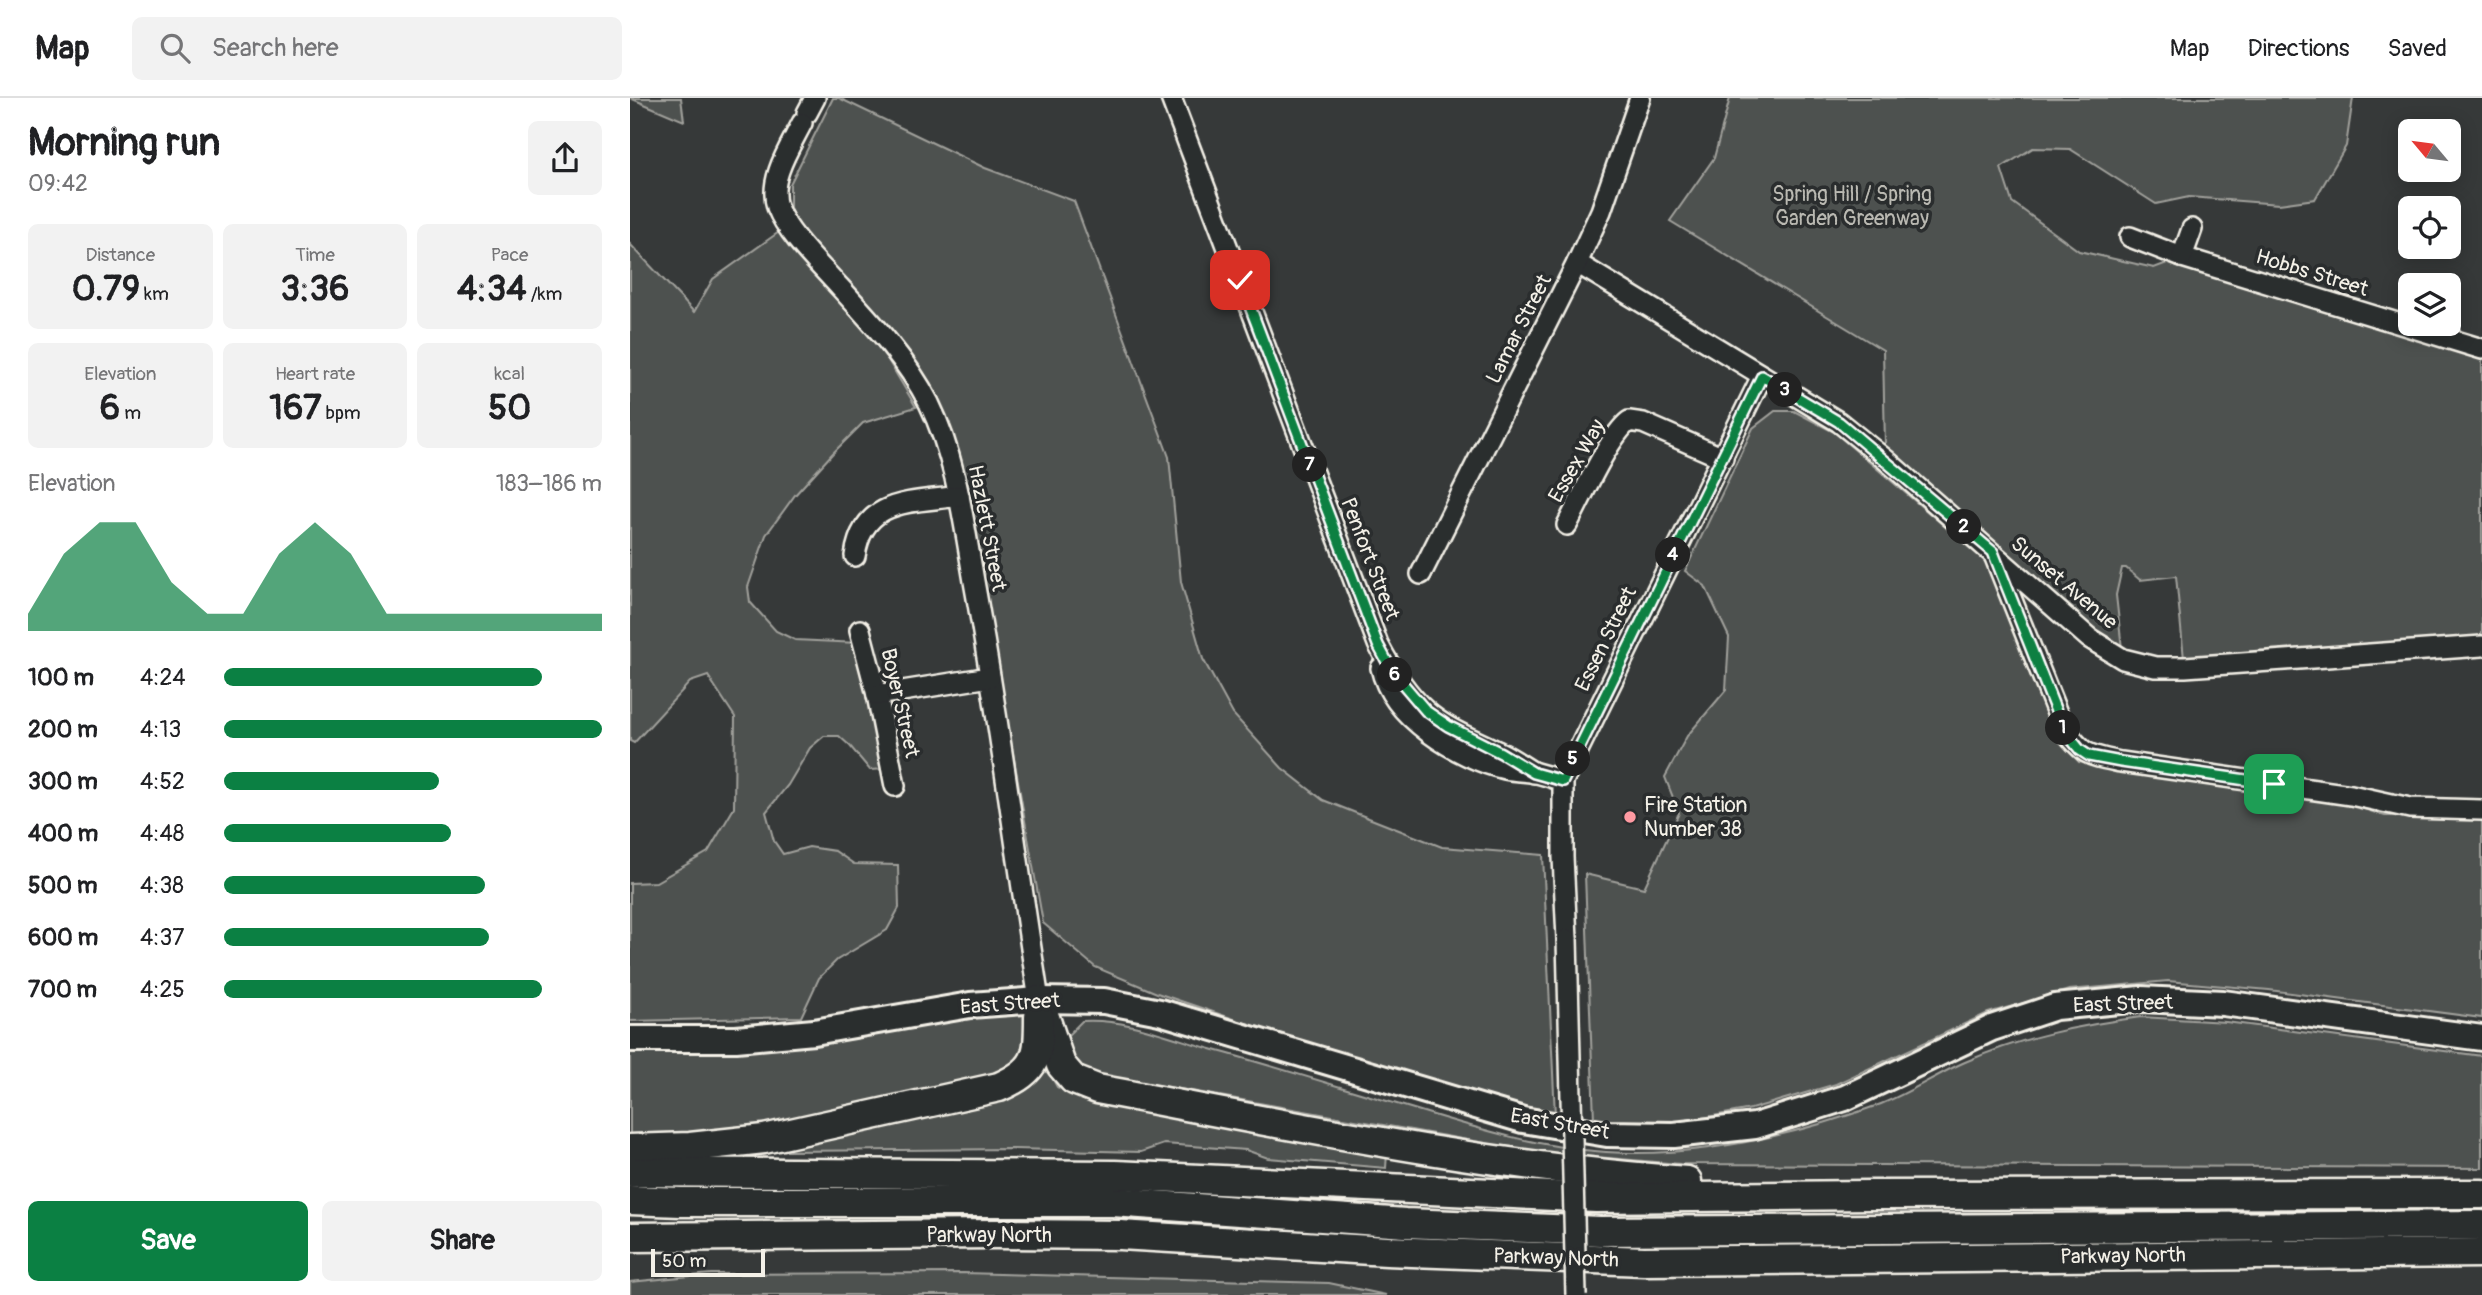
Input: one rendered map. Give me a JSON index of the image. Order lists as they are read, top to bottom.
{
  "streets": {
    "highway": ["Parkway North"],
    "main road": ["East Street"],
    "street": [
      "Hobbs Street",
      "Lamar Street",
      "Essex Way",
      "Hazlett Street",
      "Penfort Street",
      "Sunset Avenue",
      "Essen Street",
      "Boyer Street"
    ]
  },
  "crossings": [
    ["Lamar Street", "Sunset Avenue"],
    ["Essex Way", "Essen Street"],
    ["Hazlett Street", "East Street"],
    ["Penfort Street", "Essen Street"],
    ["Sunset Avenue", "Essen Street"]
  ],
  "parks": ["Spring Hill / Spring Garden Greenway"],
  "places": ["Fire Station Number 38"],
  "scale_bar": "50 m",
  "north": "top left",
  "page": {
    "header": "Map",
    "search": "Search here",
    "nav": ["Map", "Directions", "Saved"],
    "heading": ["Morning run", "09:42"],
    "stats": [
      ["Distance", "0.79 km"],
      ["Time", "3:36"],
      ["Pace", "4:34 /km"],
      ["Elevation", "6 m"],
      ["Heart rate", "167 bpm"],
      ["kcal", "50"]
    ],
    "pins": [
      "3",
      "7",
      "2",
      "4",
      "6",
      "1",
      "5"
    ],
    "chart": ["Elevation", "183–186 m"],
    "list": [
      {
        "name": "100 m",
        "note": "4:24"
      },
      {
        "name": "200 m",
        "note": "4:13"
      },
      {
        "name": "300 m",
        "note": "4:52"
      },
      {
        "name": "400 m",
        "note": "4:48"
      },
      {
        "name": "500 m",
        "note": "4:38"
      },
      {
        "name": "600 m",
        "note": "4:37"
      },
      {
        "name": "700 m",
        "note": "4:25"
      }
    ],
    "buttons": ["Save", "Share"],
    "scale": "50 m"
  }
}
